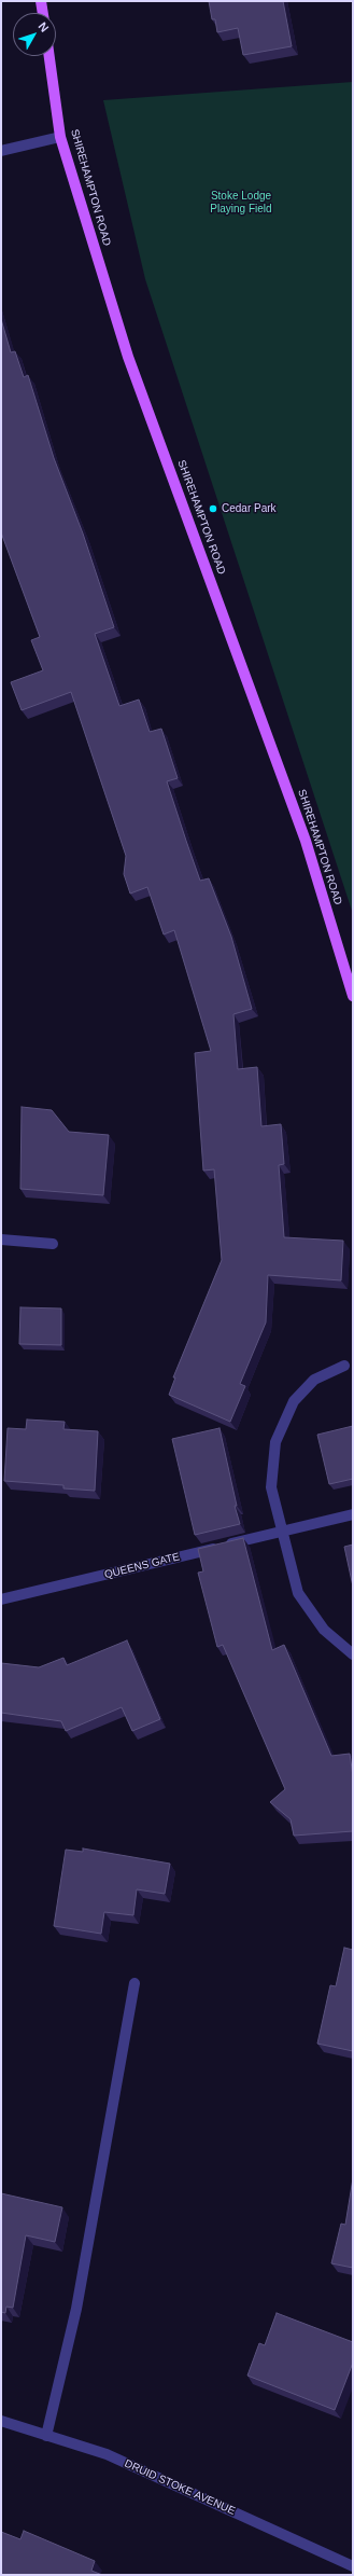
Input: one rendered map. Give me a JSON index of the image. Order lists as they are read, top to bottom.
{
  "streets": {
    "main road": ["SHIREHAMPTON ROAD"],
    "street": ["QUEENS GATE", "DRUID STOKE AVENUE"]
  },
  "parks": ["Stoke Lodge Playing Field"],
  "places": ["Cedar Park"],
  "north": "top right"
}
